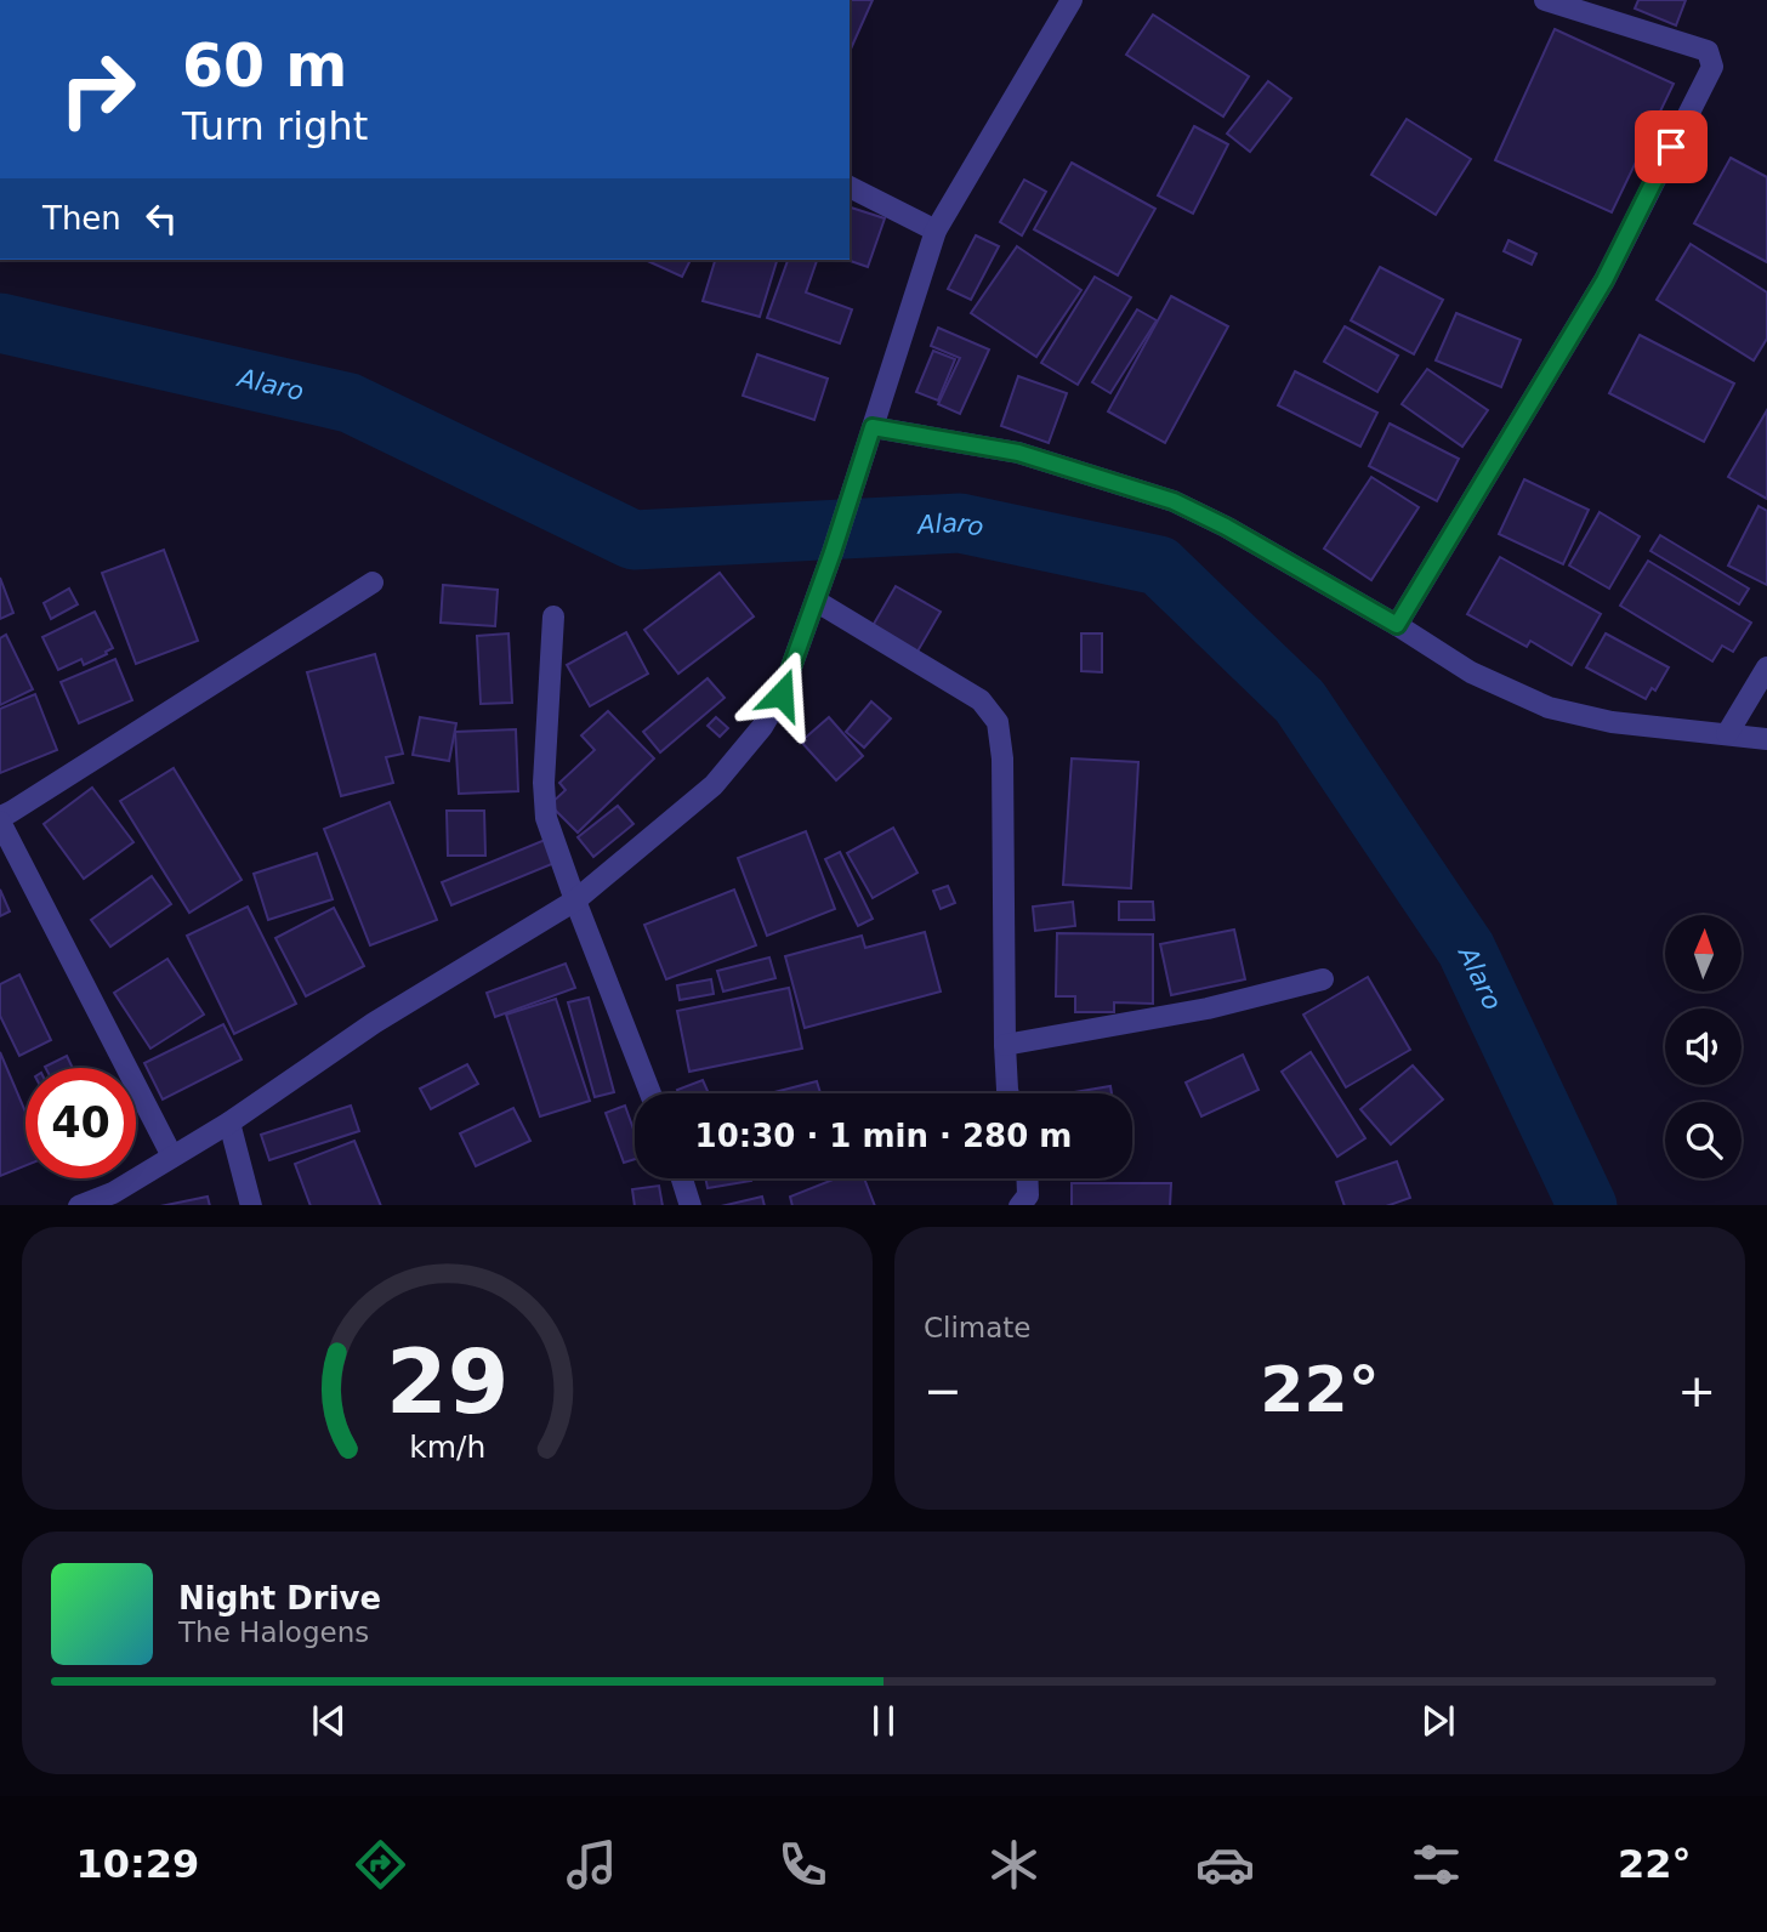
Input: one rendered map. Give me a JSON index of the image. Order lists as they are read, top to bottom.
{
  "water": ["Alaro"],
  "north": "top",
  "page": {
    "turn": ["60 m", "Turn right"],
    "then": "Then",
    "limit": "40",
    "trip": "10:30 · 1 min · 280 m",
    "tile": "Climate",
    "heat": ["−", "22°", "+"],
    "song": ["Night Drive", "The Halogens"],
    "tabs": ["10:29", "22°"],
    "gauge": ["29", "km/h"]
  }
}
